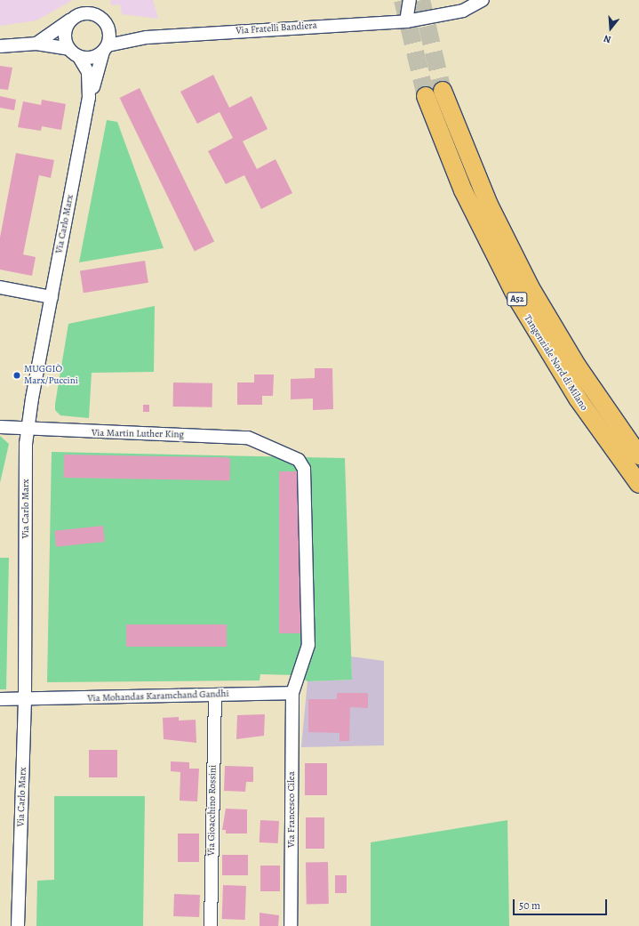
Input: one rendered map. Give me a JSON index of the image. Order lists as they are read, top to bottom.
{
  "streets": {
    "highway": ["A52", "Tangenziale Nord di Milano"],
    "street": [
      "Via Fratelli Bandiera",
      "Via Carlo Marx",
      "Via Martin Luther King",
      "Via Mohandas Karamchand Gandhi",
      "Via Francesco Cilea",
      "Via Gioacchino Rossini"
    ]
  },
  "crossings": [
    ["Via Fratelli Bandiera", "Via Carlo Marx"],
    ["Via Carlo Marx", "Via Martin Luther King"],
    ["Via Carlo Marx", "Via Mohandas Karamchand Gandhi"],
    ["Via Martin Luther King", "Via Francesco Cilea"],
    ["Via Mohandas Karamchand Gandhi", "Via Francesco Cilea"],
    ["Via Mohandas Karamchand Gandhi", "Via Gioacchino Rossini"]
  ],
  "places": ["MUGGIÒ Marx/Puccini"],
  "scale_bar": "50 m",
  "north": "bottom"
}
